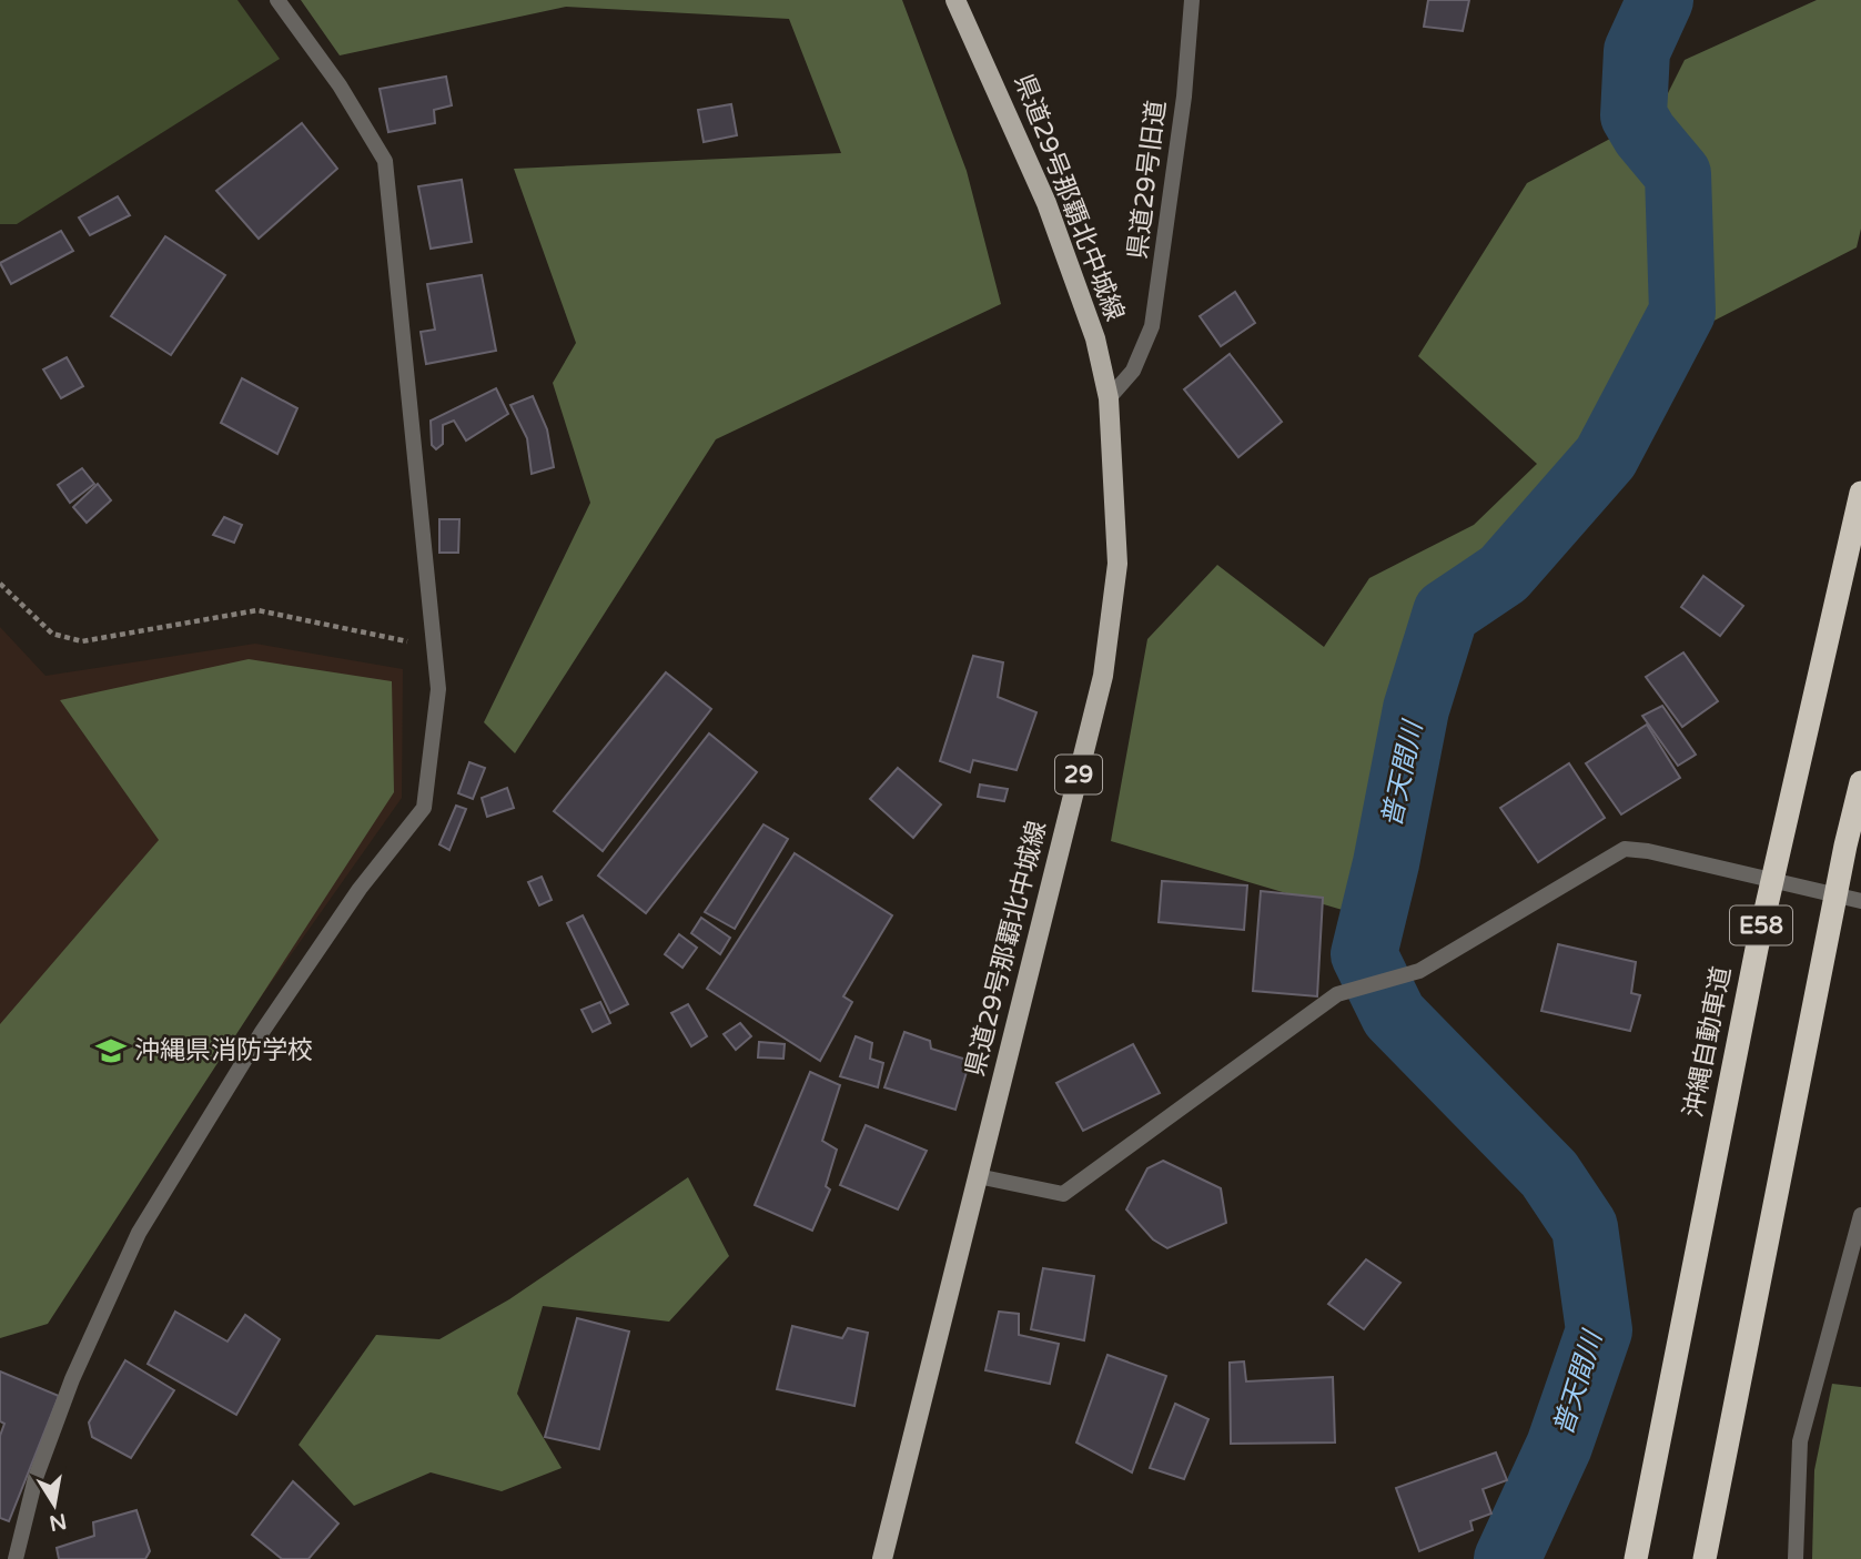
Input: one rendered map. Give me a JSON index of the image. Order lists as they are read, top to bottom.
{
  "streets": {
    "highway": ["E58", "沖縄自動車道"],
    "main road": ["県道29号那覇北中城線", "29"],
    "street": ["県道29号旧道"]
  },
  "crossings": [
    ["県道29号旧道", "県道29号那覇北中城線"]
  ],
  "water": ["普天間川"],
  "places": {
    "school or university": ["沖縄県消防学校"]
  },
  "north": "bottom"
}
